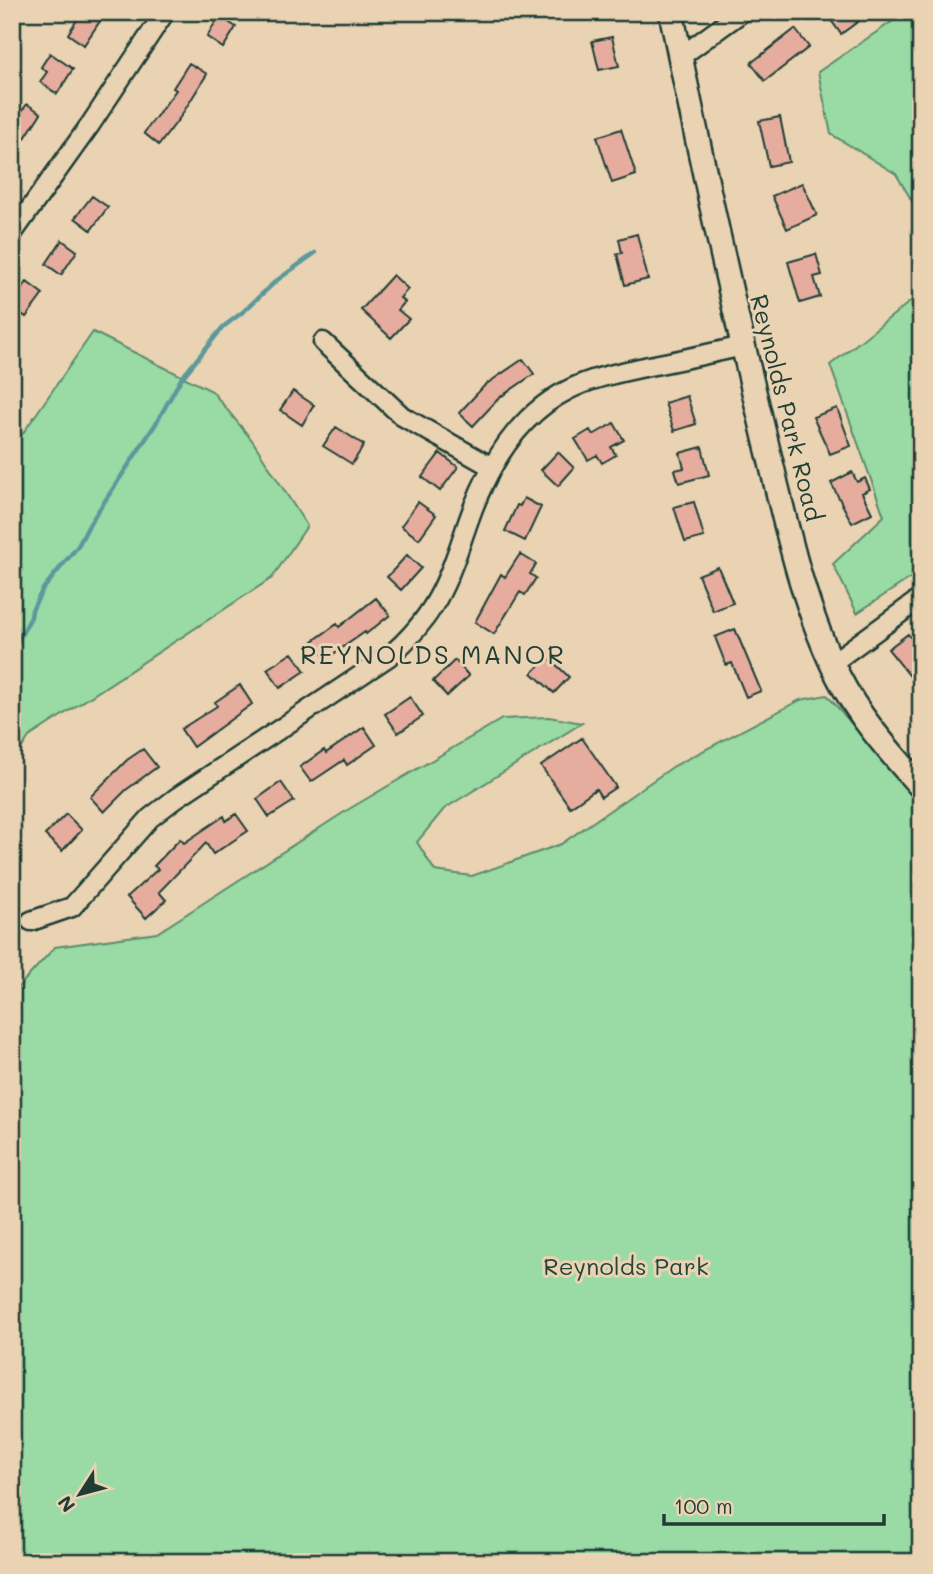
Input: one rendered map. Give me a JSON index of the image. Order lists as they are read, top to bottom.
{
  "streets": {
    "main road": ["Reynolds Park Road"]
  },
  "districts": ["REYNOLDS MANOR"],
  "parks": ["Reynolds Park"],
  "scale_bar": "100 m",
  "north": "bottom left"
}
